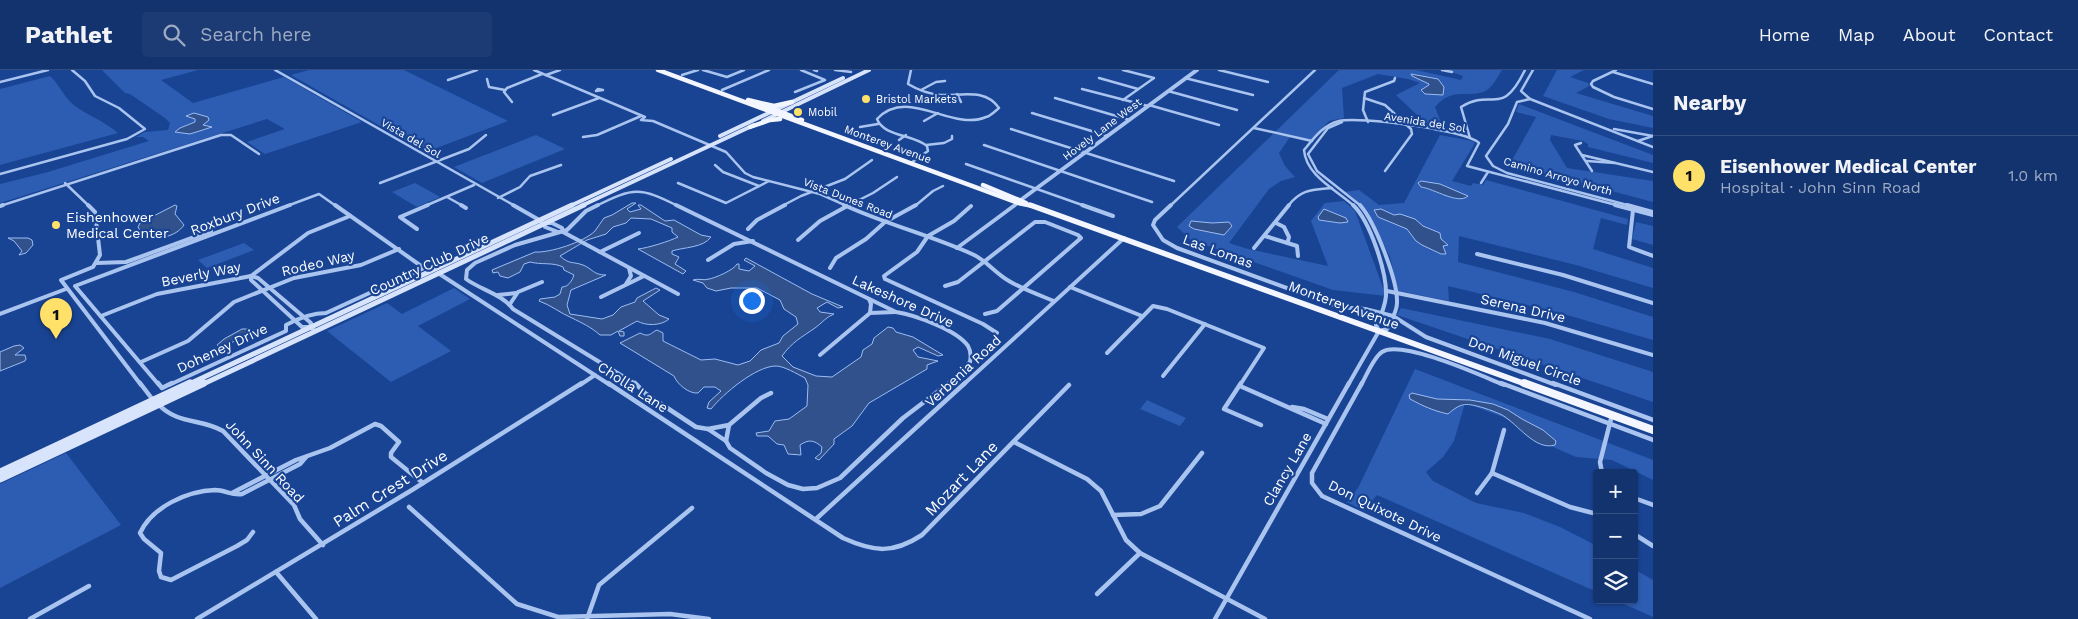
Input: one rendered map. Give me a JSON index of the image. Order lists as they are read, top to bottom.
{
  "streets": {
    "main road": ["Monterey Avenue", "Country Club Drive"],
    "street": [
      "Avenida del Sol",
      "Hovely Lane West",
      "Vista del Sol",
      "Camino Arroyo North",
      "Vista Dunes Road",
      "Roxbury Drive",
      "Las Lomas",
      "Rodeo Way",
      "Beverly Way",
      "Lakeshore Drive",
      "Serena Drive",
      "Doheney Drive",
      "Don Miguel Circle",
      "Verbenia Road",
      "Cholla Lane",
      "John Sinn Road",
      "Clancy Lane",
      "Mozart Lane",
      "Palm Crest Drive",
      "Don Quixote Drive"
    ]
  },
  "crossings": [
    ["Hovely Lane West", "Monterey Avenue"],
    ["Vista del Sol", "Country Club Drive"],
    ["Vista del Sol", "Lakeshore Drive"],
    ["Monterey Avenue", "Country Club Drive"],
    ["Monterey Avenue", "Verbenia Road"],
    ["Monterey Avenue", "Clancy Lane"],
    ["Vista Dunes Road", "Country Club Drive"],
    ["Vista Dunes Road", "Verbenia Road"],
    ["Roxbury Drive", "Beverly Way"],
    ["Las Lomas", "Don Miguel Circle"],
    ["Rodeo Way", "Doheney Drive"],
    ["Country Club Drive", "Cholla Lane"],
    ["Country Club Drive", "John Sinn Road"],
    ["Verbenia Road", "Cholla Lane"],
    ["Verbenia Road", "Mozart Lane"],
    ["Cholla Lane", "Mozart Lane"],
    ["Cholla Lane", "Palm Crest Drive"],
    ["John Sinn Road", "Palm Crest Drive"],
    ["Clancy Lane", "Mozart Lane"]
  ],
  "places": ["Bristol Markets", "Mobil", "Eishenhower Medical Center"],
  "page": {
    "header": "Pathlet",
    "search": "Search here",
    "nav": [
      "Home",
      "Map",
      "About",
      "Contact"
    ],
    "heading": "Nearby",
    "list": [
      {
        "mark": "1",
        "name": "Eisenhower Medical Center",
        "note": "Hospital · John Sinn Road",
        "value": "1.0 km"
      }
    ],
    "pins": "1",
    "map_buttons": ["+", "−"]
  }
}
